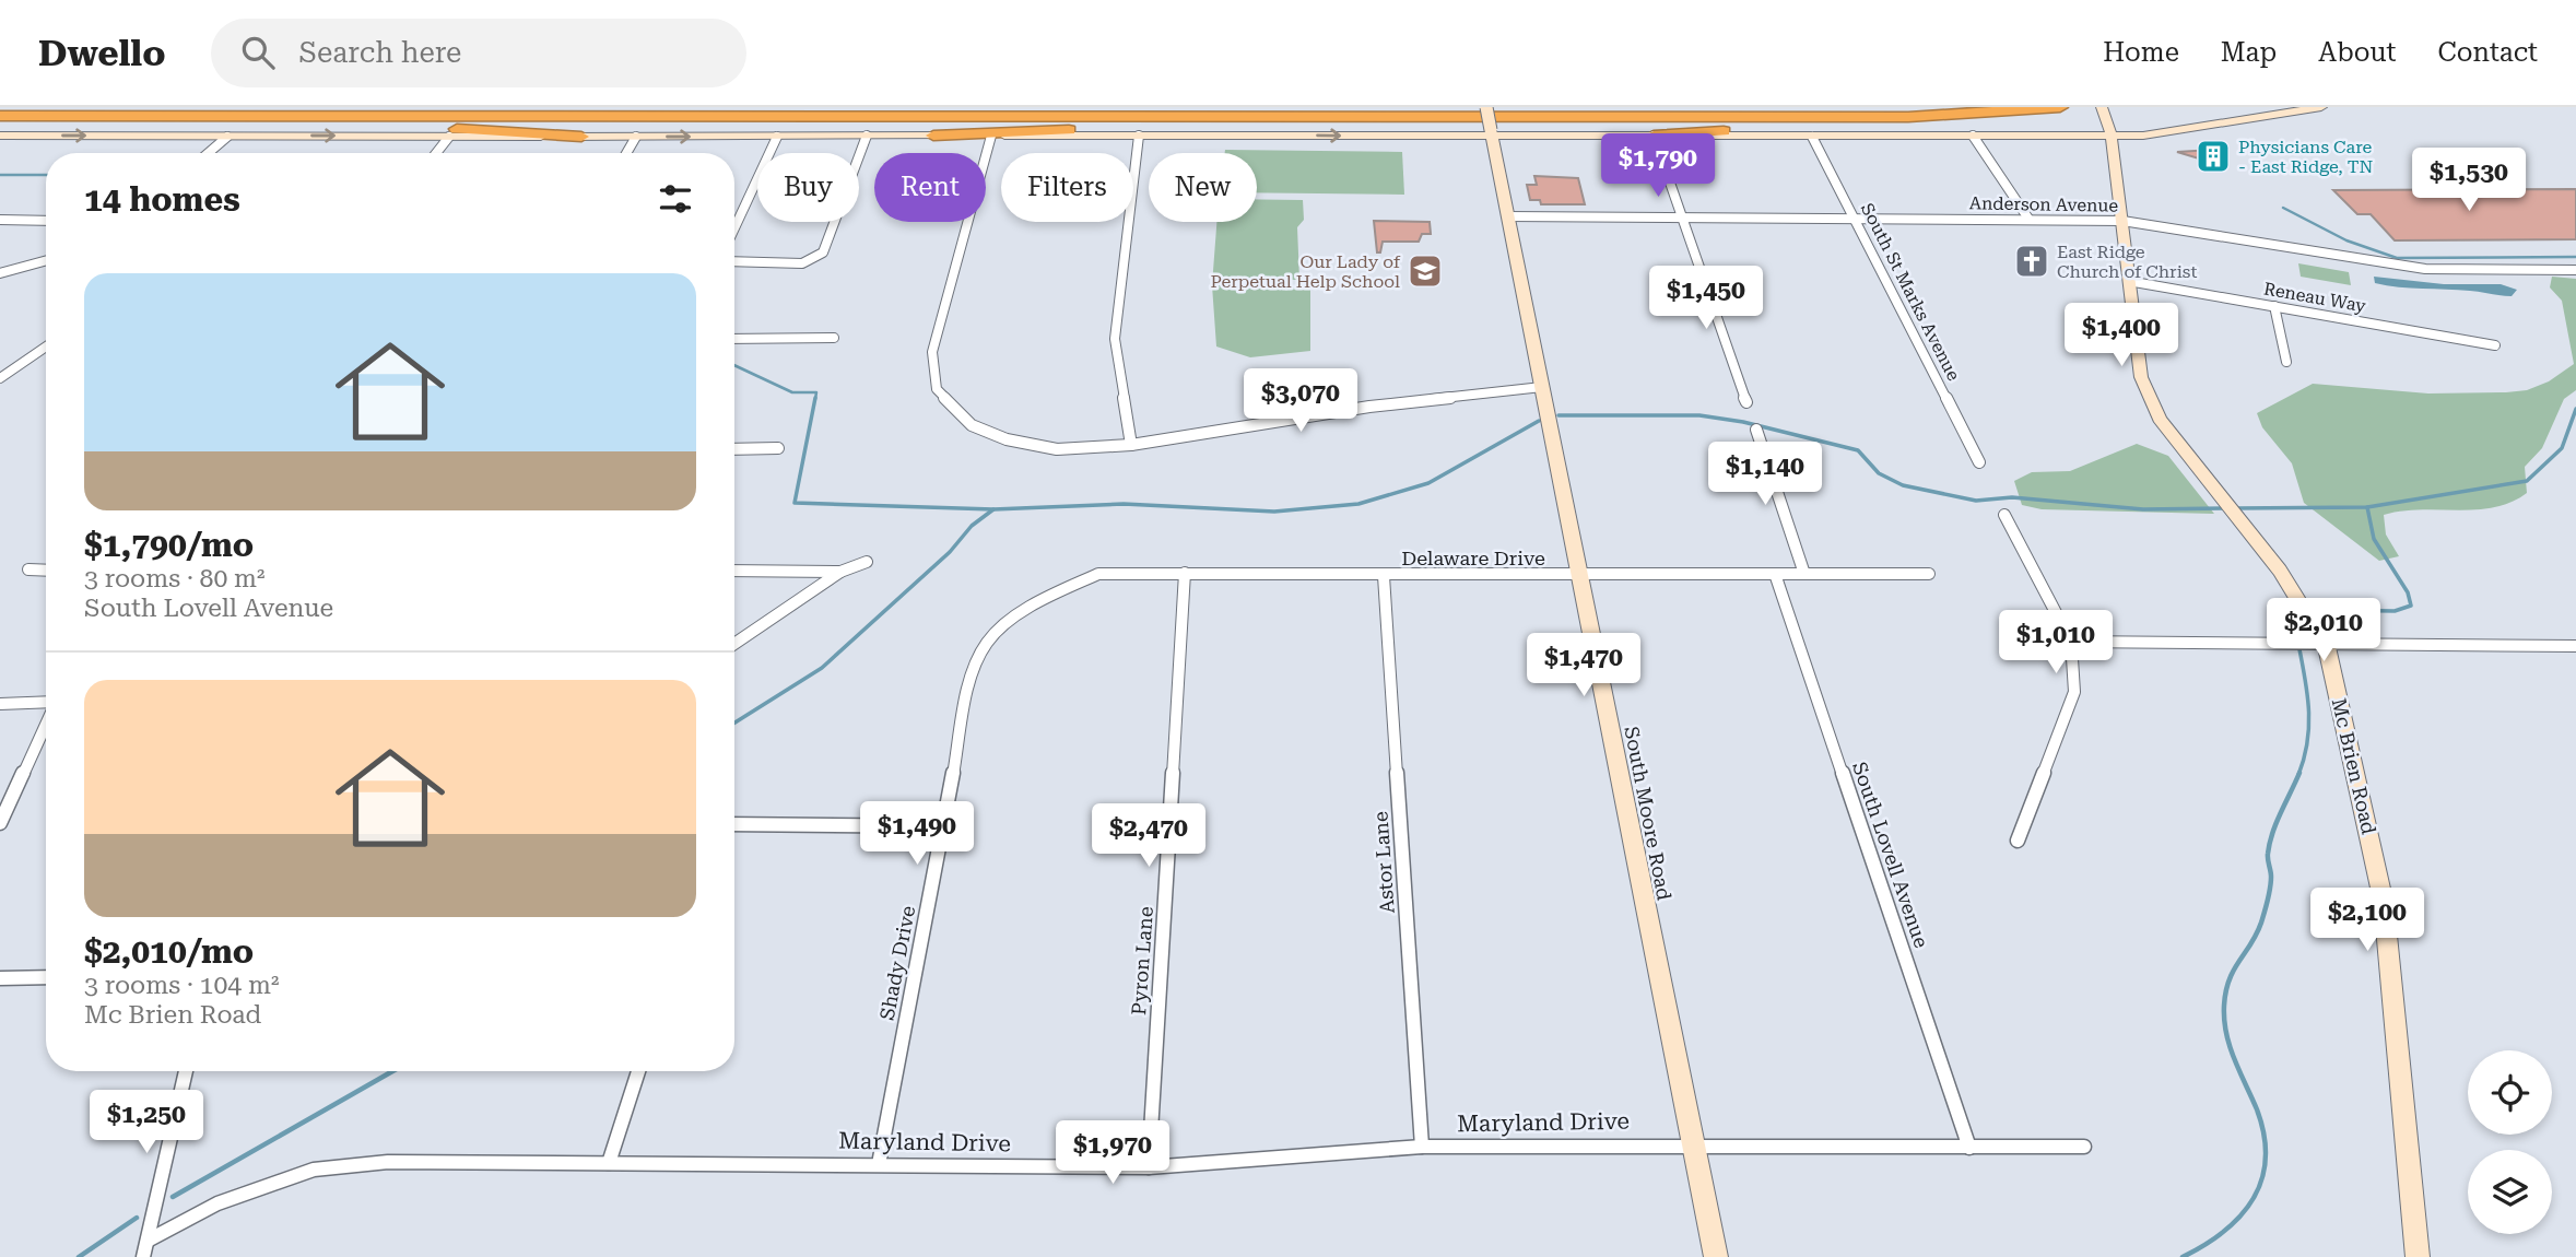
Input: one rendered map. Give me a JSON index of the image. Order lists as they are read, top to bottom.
{
  "streets": {
    "street": [
      "Anderson Avenue",
      "South St Marks Avenue",
      "Reneau Way",
      "Delaware Drive",
      "Mc Brien Road",
      "South Moore Road",
      "South Lovell Avenue",
      "Astor Lane",
      "Pyron Lane",
      "Shady Drive",
      "Maryland Drive"
    ]
  },
  "crossings": [
    ["Anderson Avenue", "South St Marks Avenue"],
    ["Anderson Avenue", "Mc Brien Road"],
    ["Anderson Avenue", "South Moore Road"],
    ["Reneau Way", "Mc Brien Road"],
    ["Delaware Drive", "South Moore Road"],
    ["Delaware Drive", "South Lovell Avenue"],
    ["Delaware Drive", "Astor Lane"],
    ["Delaware Drive", "Pyron Lane"],
    ["Delaware Drive", "Shady Drive"],
    ["South Moore Road", "Maryland Drive"],
    ["South Lovell Avenue", "Maryland Drive"],
    ["Astor Lane", "Maryland Drive"],
    ["Pyron Lane", "Maryland Drive"],
    ["Shady Drive", "Maryland Drive"]
  ],
  "places": {
    "building": ["Physicians Care - East Ridge, TN"],
    "church": ["East Ridge Church of Christ"],
    "school or university": ["Our Lady of Perpetual Help School"]
  },
  "page": {
    "header": "Dwello",
    "search": "Search here",
    "nav": [
      "Home",
      "Map",
      "About",
      "Contact"
    ],
    "price": [
      "$1,790",
      "$1,530",
      "$1,450",
      "$1,400",
      "$3,070",
      "$1,140",
      "$2,010",
      "$1,010",
      "$1,470",
      "$1,490",
      "$2,470",
      "$2,100",
      "$1,250",
      "$1,970"
    ],
    "chip": [
      "Buy",
      "Rent",
      "Filters",
      "New"
    ],
    "heading": "14 homes",
    "list": [
      {
        "name": "$1,790/mo",
        "note": "3 rooms · 80 m² · South Lovell Avenue"
      },
      {
        "name": "$2,010/mo",
        "note": "3 rooms · 104 m² · Mc Brien Road"
      }
    ]
  }
}
